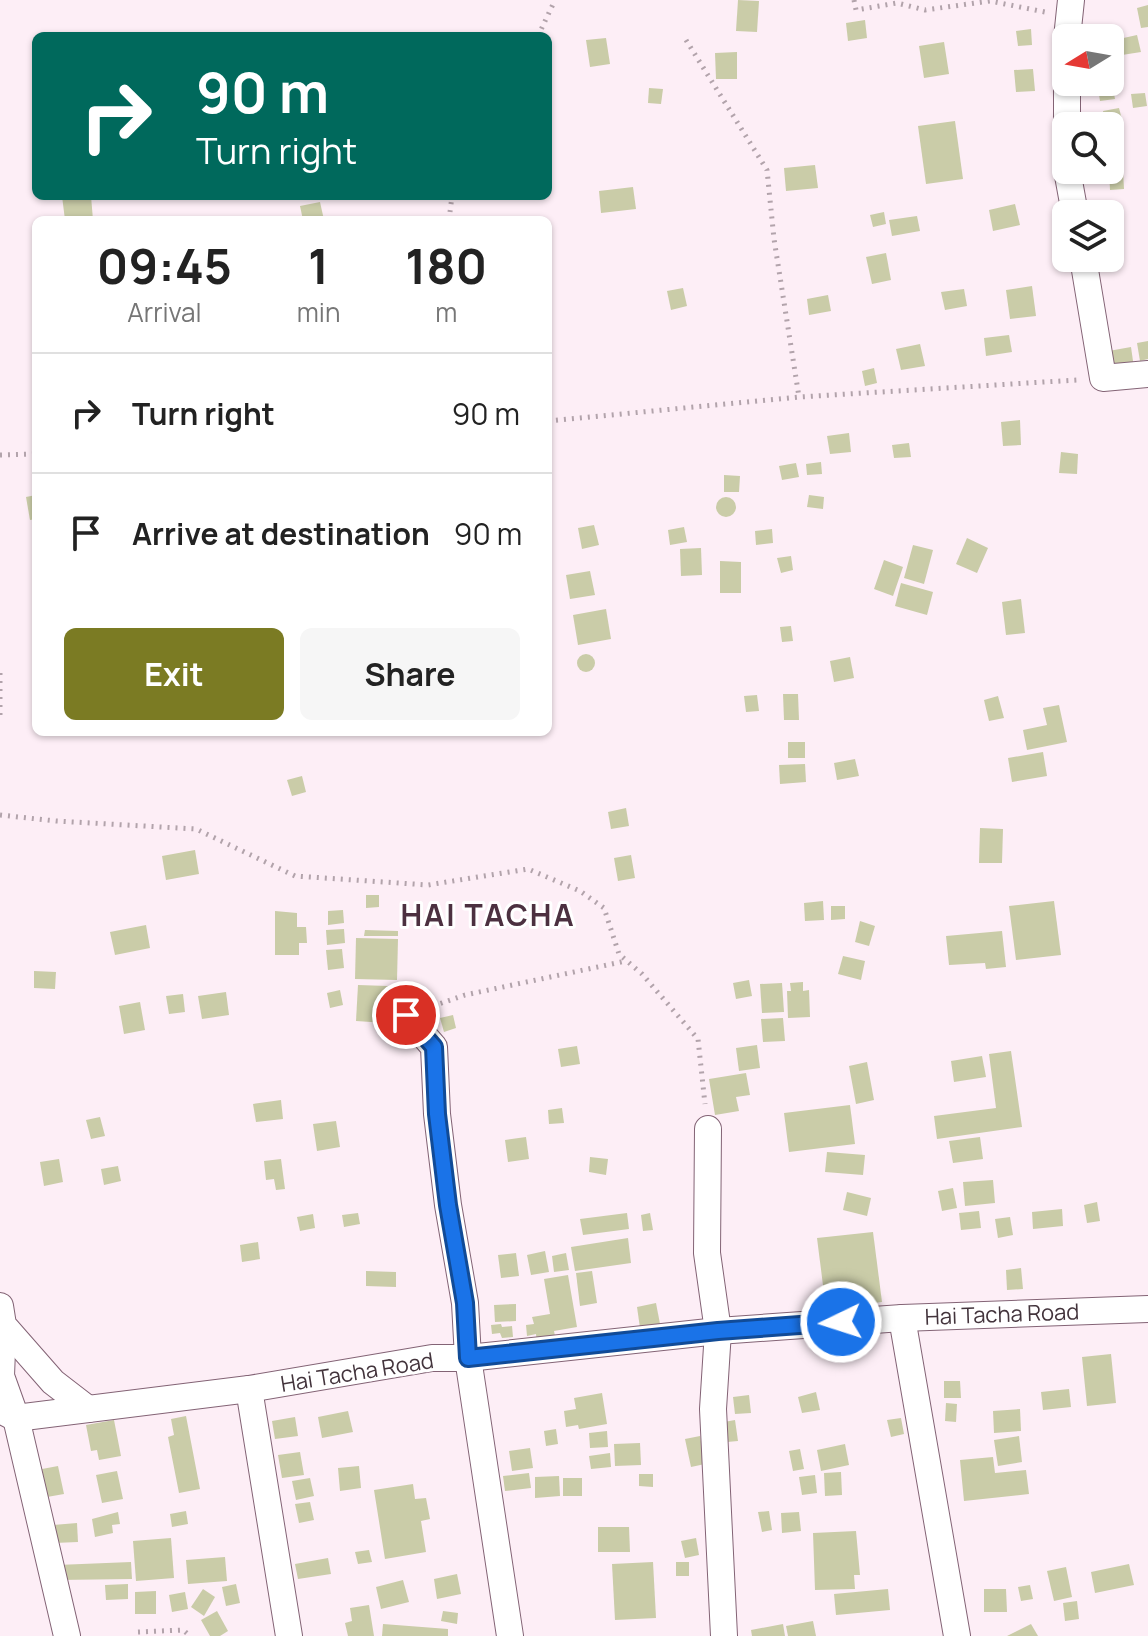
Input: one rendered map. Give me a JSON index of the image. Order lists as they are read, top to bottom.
{
  "streets": {
    "street": ["Hai Tacha Road"]
  },
  "districts": ["HAI TACHA"],
  "north": "left",
  "page": {
    "turn": ["90 m", "Turn right"],
    "eta": [
      "09:45",
      "Arrival",
      "1",
      "min",
      "180",
      "m"
    ],
    "list": [
      {
        "name": "Turn right",
        "value": "90 m"
      },
      {
        "name": "Arrive at destination",
        "value": "90 m"
      }
    ],
    "buttons": ["Exit", "Share"]
  }
}
